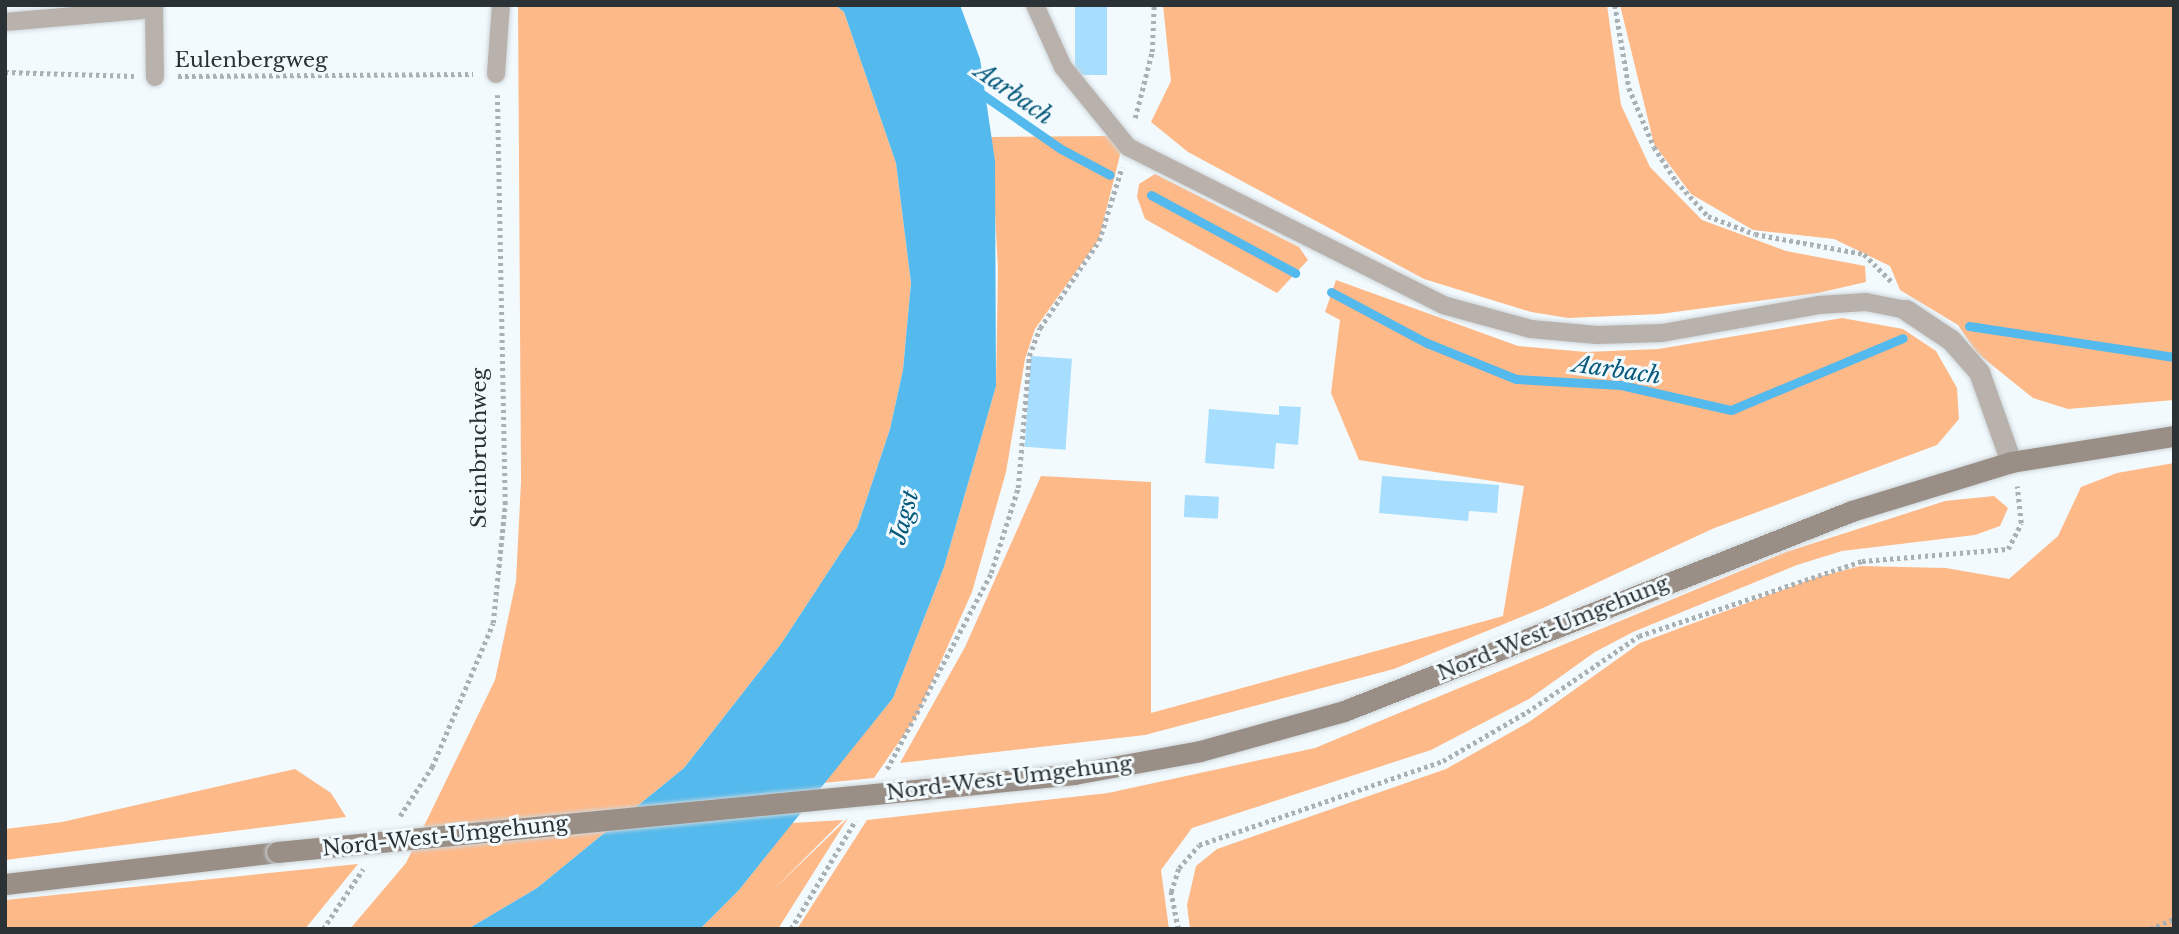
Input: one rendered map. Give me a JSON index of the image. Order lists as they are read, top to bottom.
{
  "streets": {
    "main road": ["Nord-West-Umgehung"],
    "path": ["Eulenbergweg", "Steinbruchweg"]
  },
  "crossings": [
    ["Eulenbergweg", "Steinbruchweg"]
  ],
  "water": ["Aarbach", "Jagst"]
}
